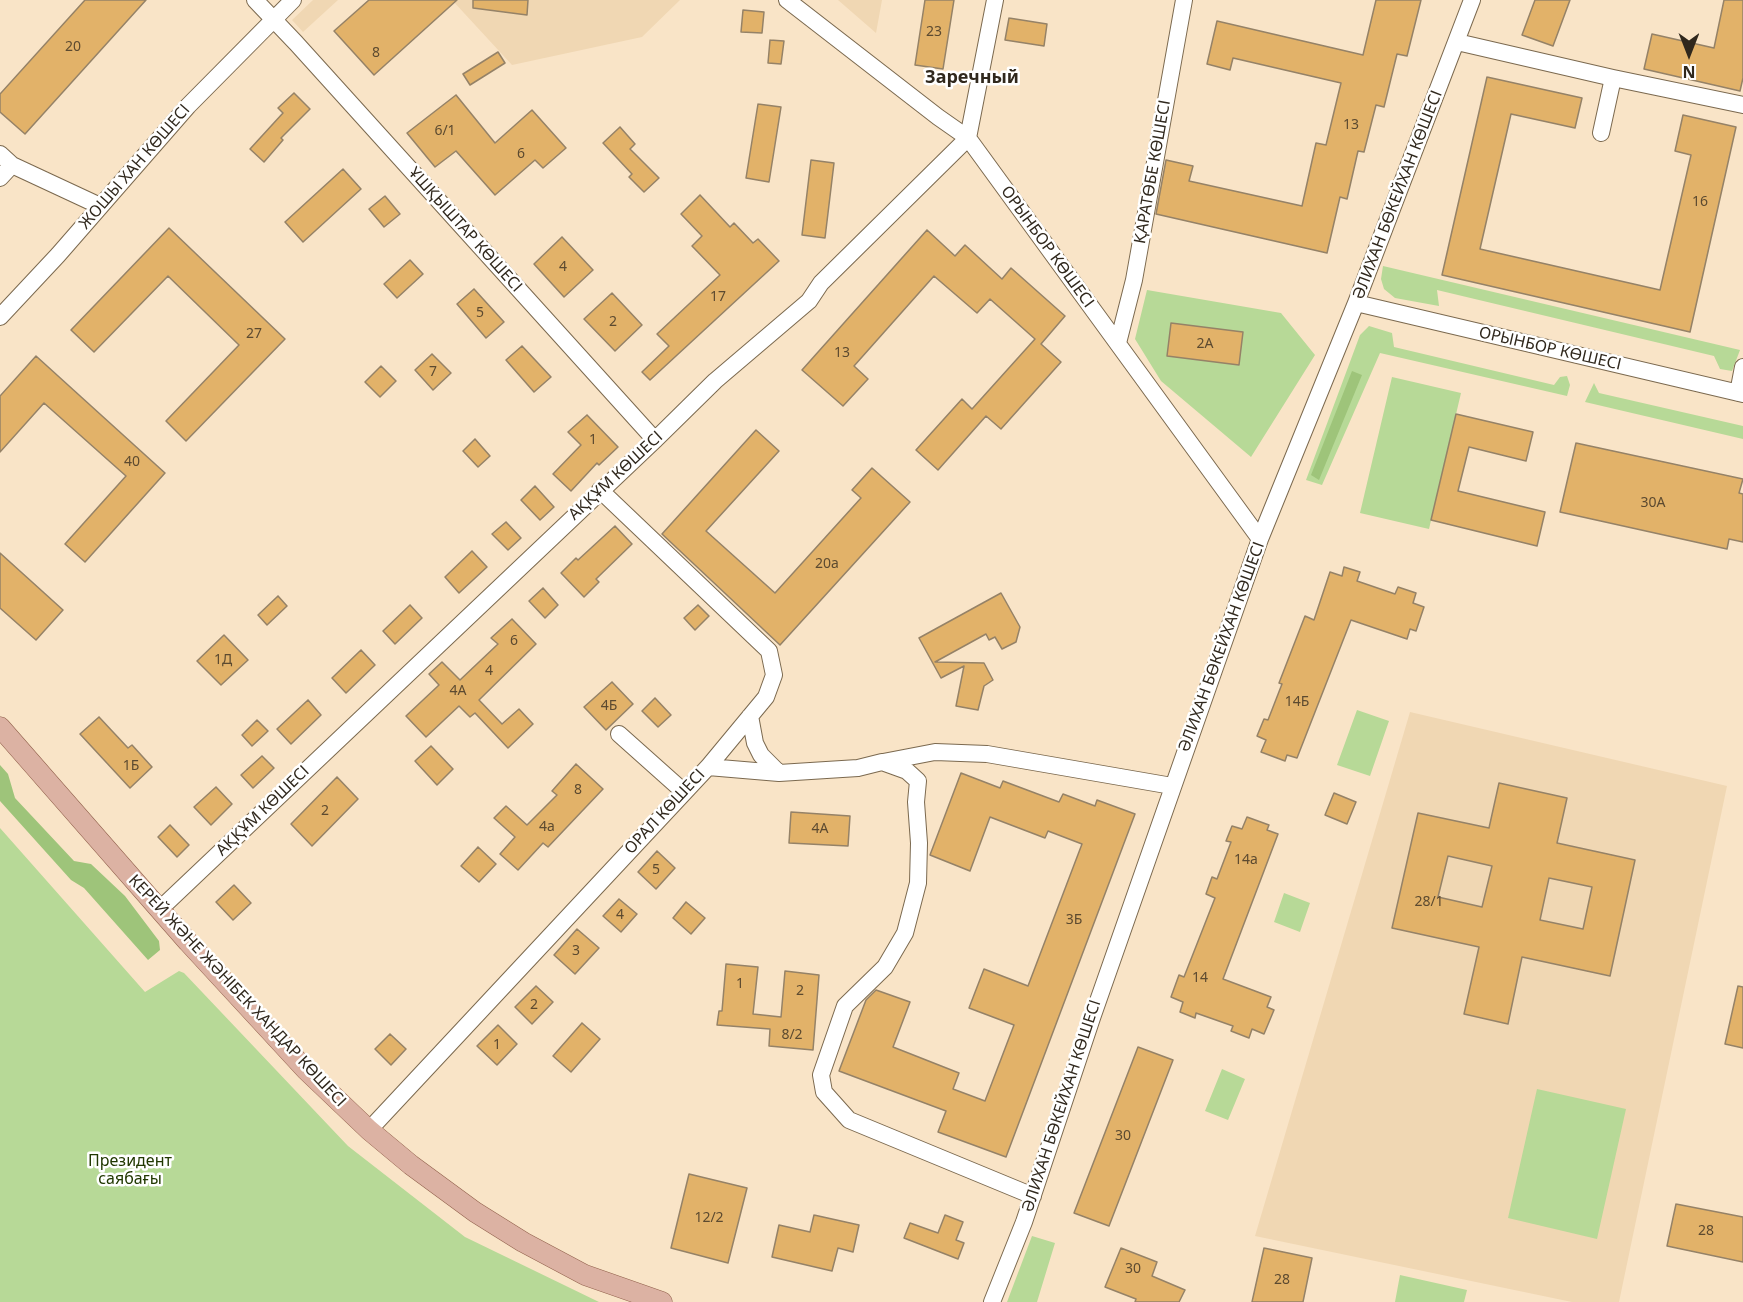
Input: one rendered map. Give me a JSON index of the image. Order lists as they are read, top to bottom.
{
  "streets": {
    "main road": ["КЕРЕЙ ЖӘНЕ ЖӘНІБЕК ХАНДАР КӨШЕСІ"],
    "street": [
      "ЖОШЫ ХАН КӨШЕСІ",
      "ҚАРАТӨБЕ КӨШЕСІ",
      "ӘЛИХАН БӨКЕЙХАН КӨШЕСІ",
      "ҰШҚЫШТАР КӨШЕСІ",
      "ОРЫНБОР КӨШЕСІ",
      "АҚҚҰМ КӨШЕСІ",
      "ОРАЛ КӨШЕСІ"
    ]
  },
  "crossings": [
    ["ЖОШЫ ХАН КӨШЕСІ", "ҰШҚЫШТАР КӨШЕСІ"],
    ["ҚАРАТӨБЕ КӨШЕСІ", "ОРЫНБОР КӨШЕСІ"],
    ["ӘЛИХАН БӨКЕЙХАН КӨШЕСІ", "ОРЫНБОР КӨШЕСІ"],
    ["ҰШҚЫШТАР КӨШЕСІ", "АҚҚҰМ КӨШЕСІ"],
    ["ОРЫНБОР КӨШЕСІ", "АҚҚҰМ КӨШЕСІ"],
    ["АҚҚҰМ КӨШЕСІ", "ОРАЛ КӨШЕСІ"],
    ["АҚҚҰМ КӨШЕСІ", "КЕРЕЙ ЖӘНЕ ЖӘНІБЕК ХАНДАР КӨШЕСІ"],
    ["ОРАЛ КӨШЕСІ", "КЕРЕЙ ЖӘНЕ ЖӘНІБЕК ХАНДАР КӨШЕСІ"]
  ],
  "districts": ["Заречный"],
  "parks": ["Президент саябағы"],
  "house_numbers": [
    "23",
    "20",
    "8",
    "13",
    "6/1",
    "6",
    "16",
    "4",
    "17",
    "5",
    "2",
    "27",
    "2А",
    "13",
    "7",
    "1",
    "40",
    "30А",
    "20а",
    "6",
    "1Д",
    "4",
    "4А",
    "14Б",
    "4Б",
    "1Б",
    "8",
    "2",
    "4а",
    "4А",
    "14а",
    "5",
    "28/1",
    "4",
    "3Б",
    "3",
    "14",
    "1",
    "2",
    "2",
    "8/2",
    "1",
    "30",
    "12/2",
    "28",
    "30",
    "28"
  ],
  "north": "bottom"
}
